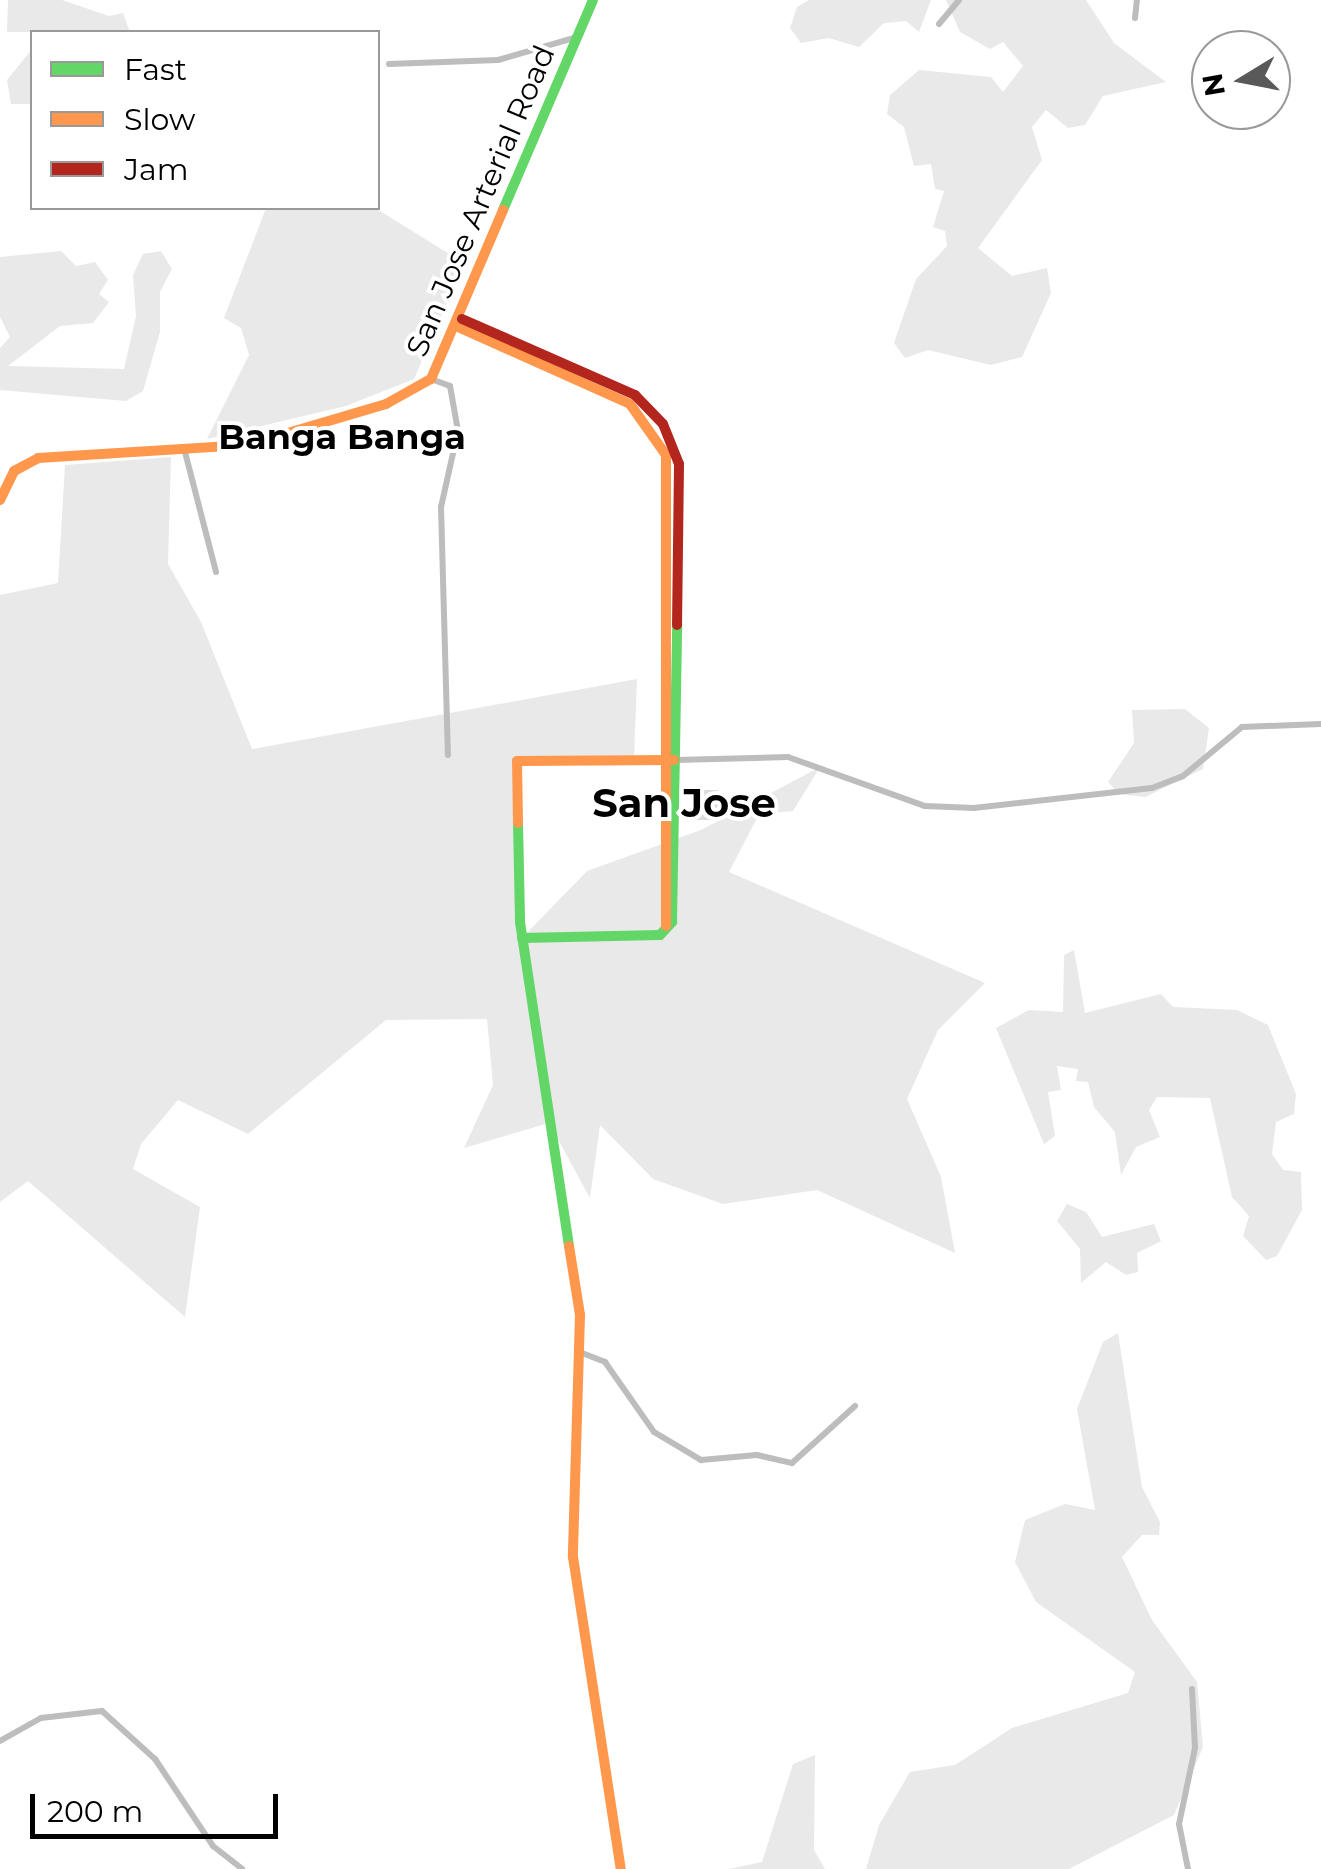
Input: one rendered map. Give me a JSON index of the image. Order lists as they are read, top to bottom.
{
  "streets": {
    "street": ["San Jose Arterial Road"]
  },
  "districts": ["Banga Banga", "San Jose"],
  "legend": ["Fast", "Slow", "Jam"],
  "scale_bar": "200 m",
  "north": "left"
}
